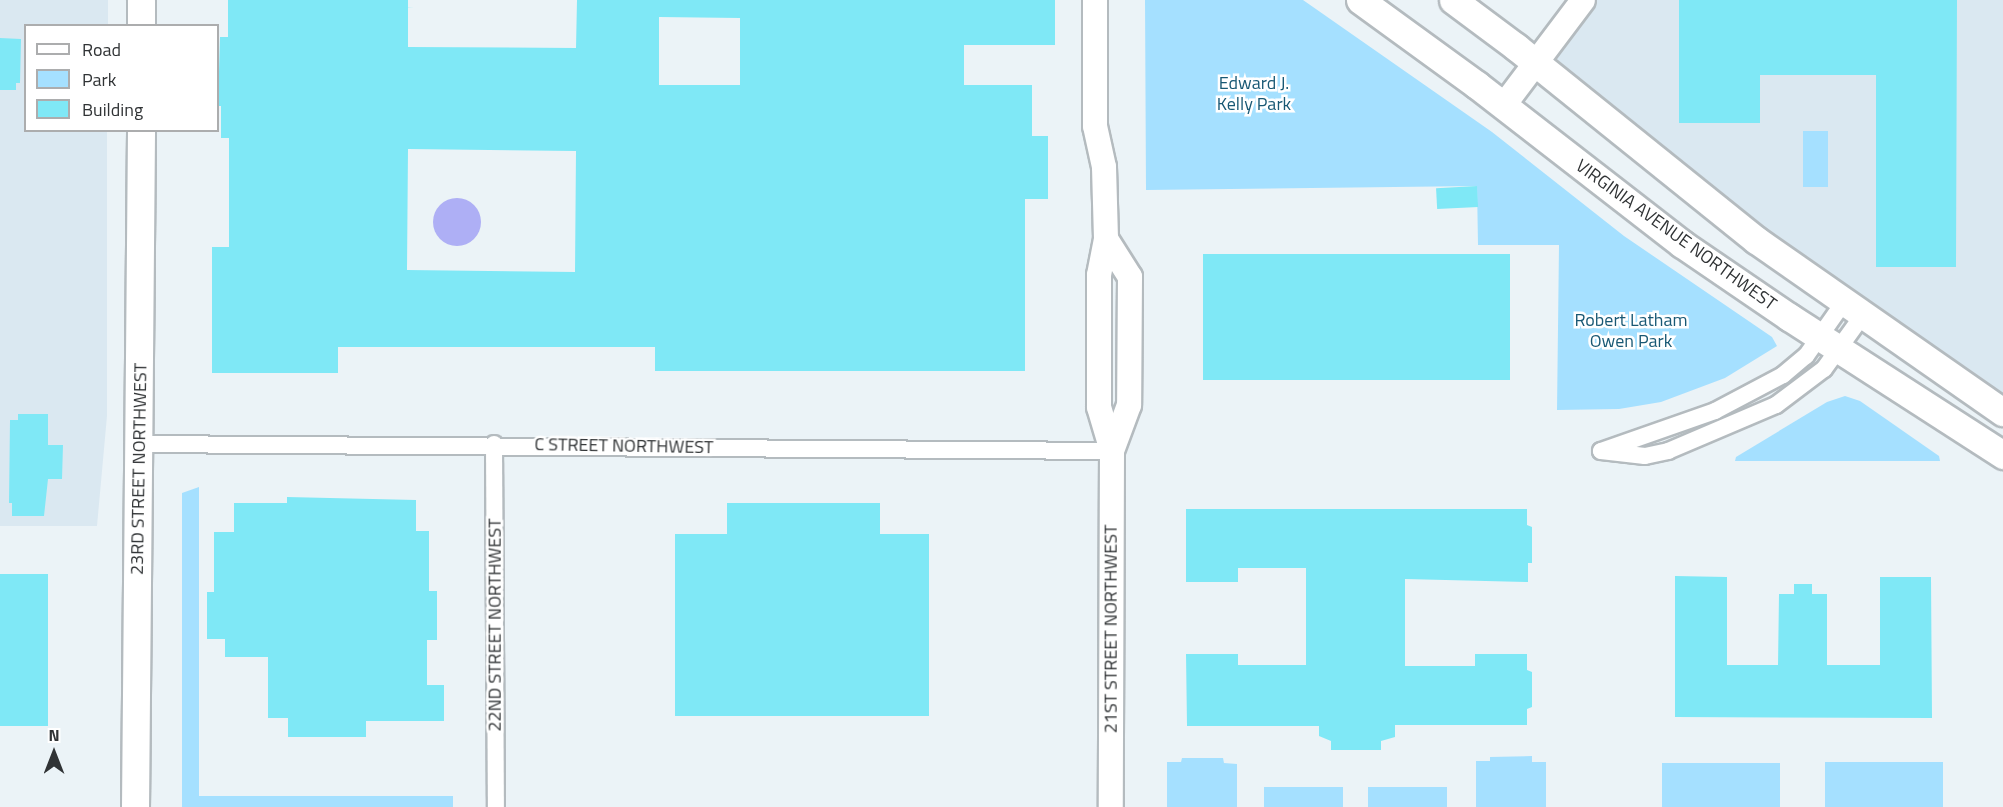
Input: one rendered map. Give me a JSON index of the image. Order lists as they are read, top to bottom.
{
  "streets": {
    "main road": ["VIRGINIA AVENUE NORTHWEST", "23RD STREET NORTHWEST"],
    "street": ["C STREET NORTHWEST", "22ND STREET NORTHWEST", "21ST STREET NORTHWEST"]
  },
  "crossings": [
    ["C STREET NORTHWEST", "23RD STREET NORTHWEST"],
    ["C STREET NORTHWEST", "22ND STREET NORTHWEST"],
    ["C STREET NORTHWEST", "21ST STREET NORTHWEST"]
  ],
  "parks": ["Edward J. Kelly Park", "Robert Latham Owen Park"],
  "legend": ["Road", "Park", "Building"],
  "north": "top"
}
